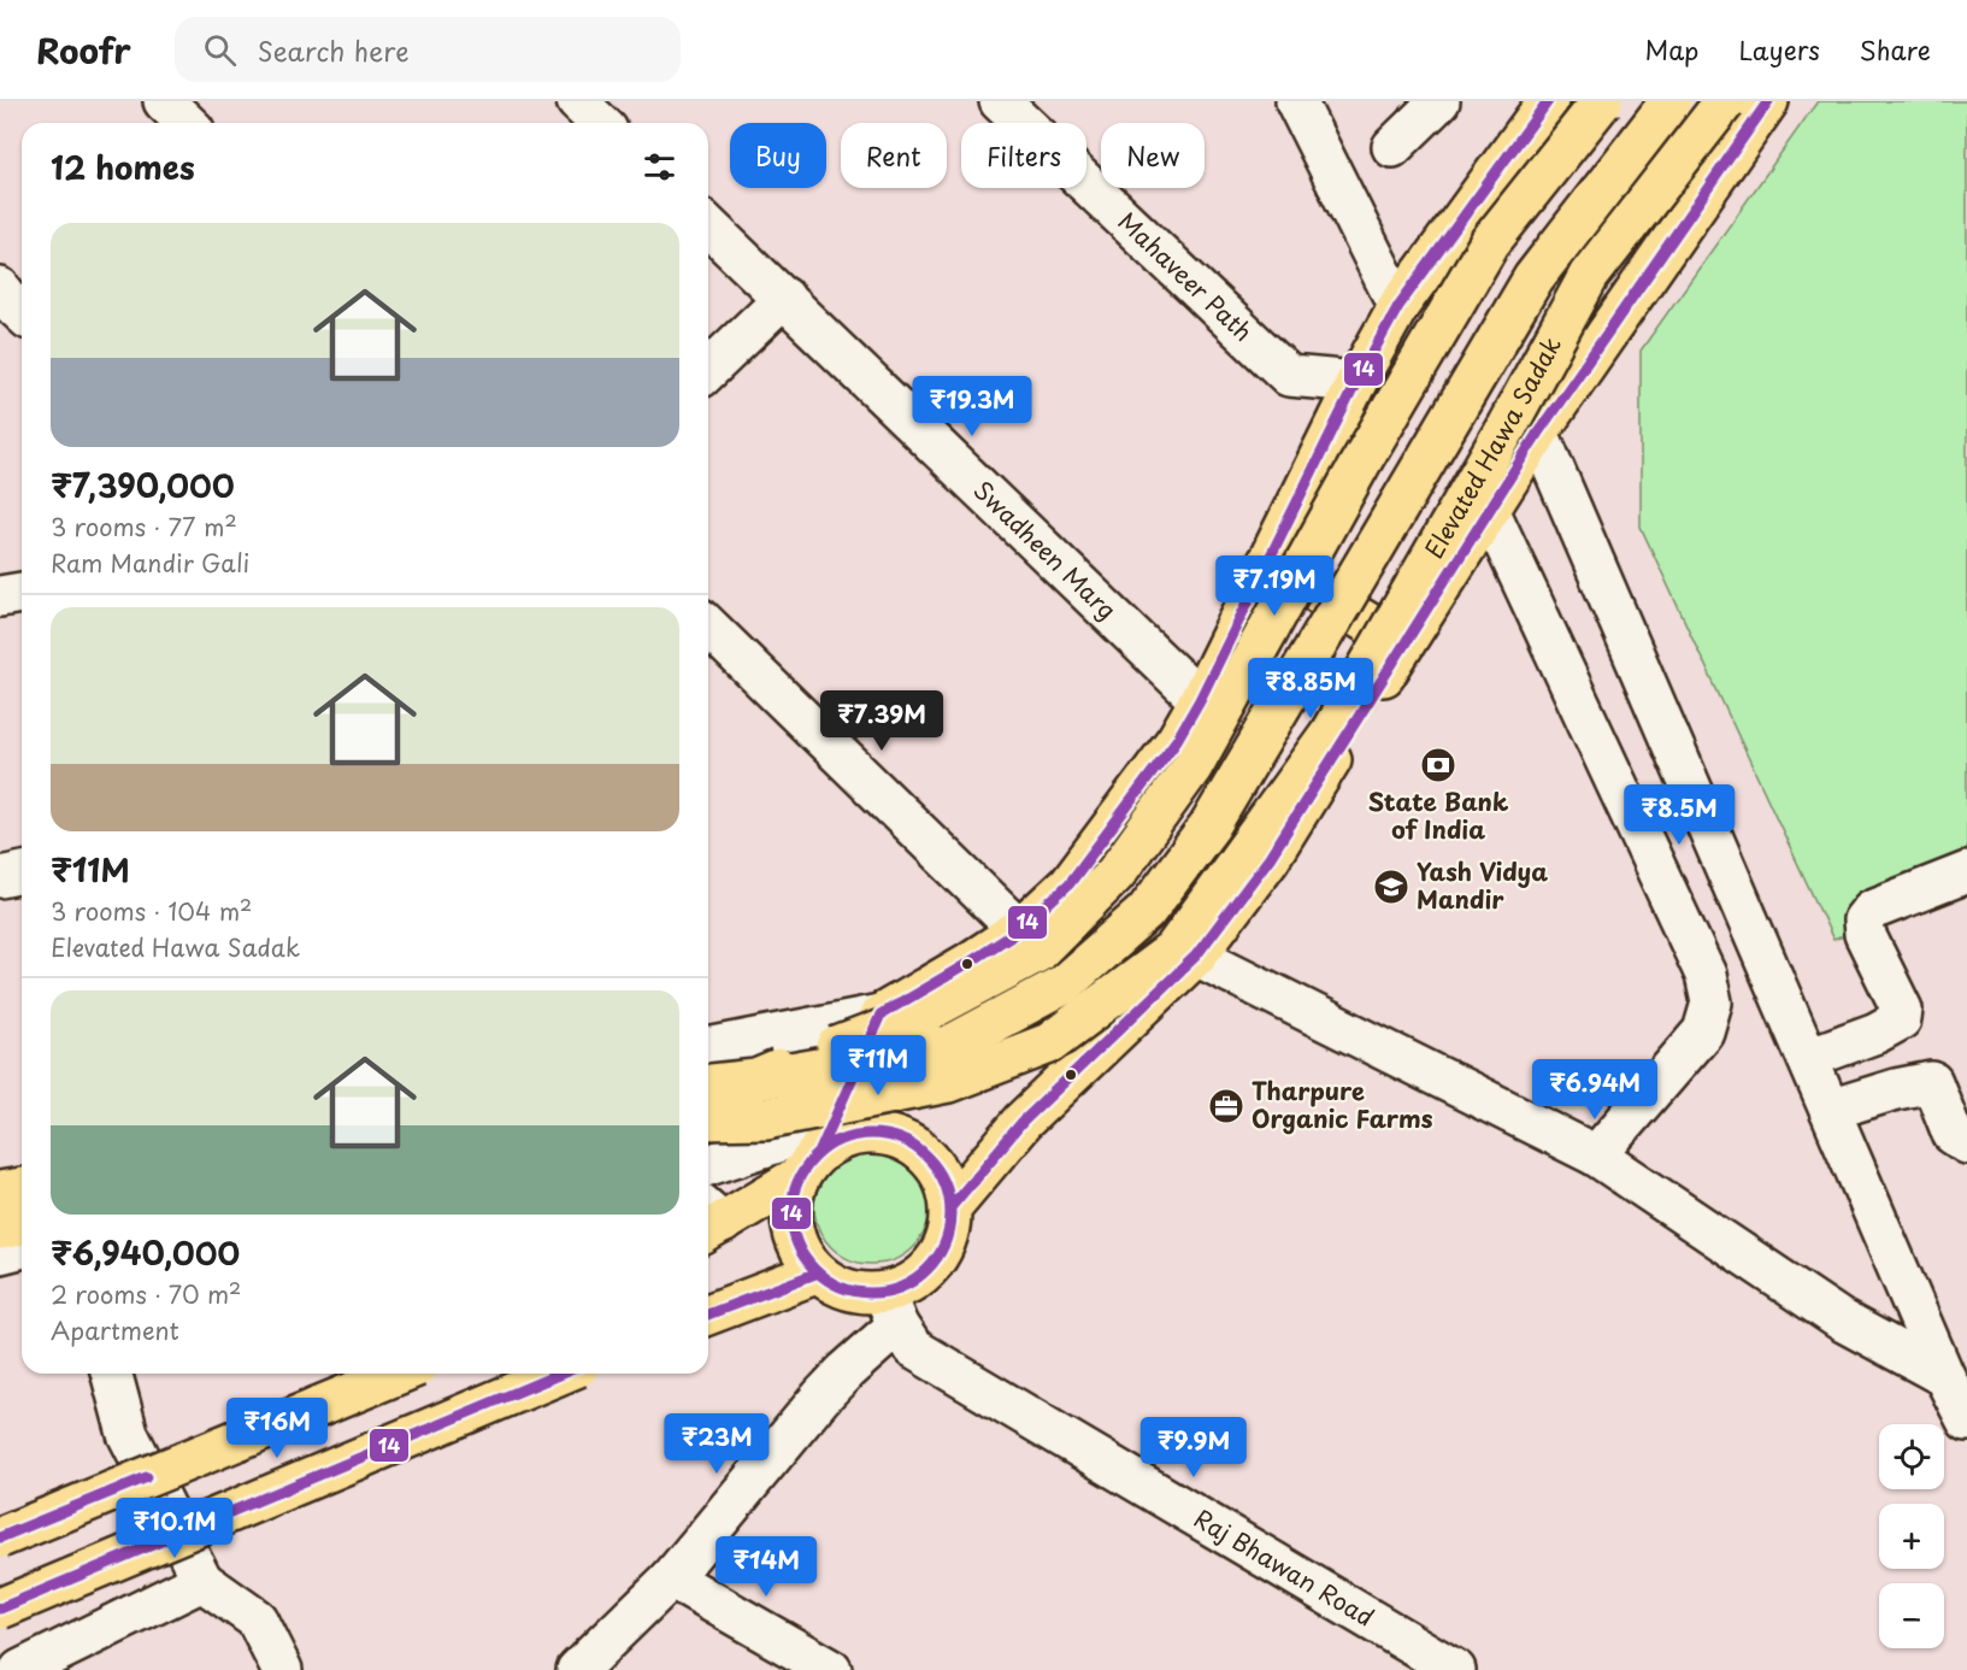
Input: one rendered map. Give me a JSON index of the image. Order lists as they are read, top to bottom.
{
  "streets": {
    "main road": ["Elevated Hawa Sadak"],
    "street": ["Mahaveer Path", "Swadheen Marg", "Raj Bhawan Road"]
  },
  "places": {
    "bank": ["State Bank of India"],
    "school or university": ["Yash Vidya Mandir"],
    "office": ["Tharpure Organic Farms"]
  },
  "lines": ["transit line 14"],
  "page": {
    "header": "Roofr",
    "search": "Search here",
    "nav": ["Map", "Layers", "Share"],
    "chip": [
      "Buy",
      "Rent",
      "Filters",
      "New"
    ],
    "heading": "12 homes",
    "list": [
      {
        "name": "₹7,390,000",
        "note": "3 rooms · 77 m² · Ram Mandir Gali"
      },
      {
        "name": "₹11M",
        "note": "3 rooms · 104 m² · Elevated Hawa Sadak"
      },
      {
        "name": "₹6,940,000",
        "note": "2 rooms · 70 m² · Apartment"
      }
    ],
    "price": [
      "₹19.3M",
      "₹7.19M",
      "₹8.85M",
      "₹7.39M",
      "₹8.5M",
      "₹11M",
      "₹6.94M",
      "₹16M",
      "₹23M",
      "₹9.9M",
      "₹10.1M",
      "₹14M"
    ],
    "map_buttons": ["+", "−"]
  }
}
